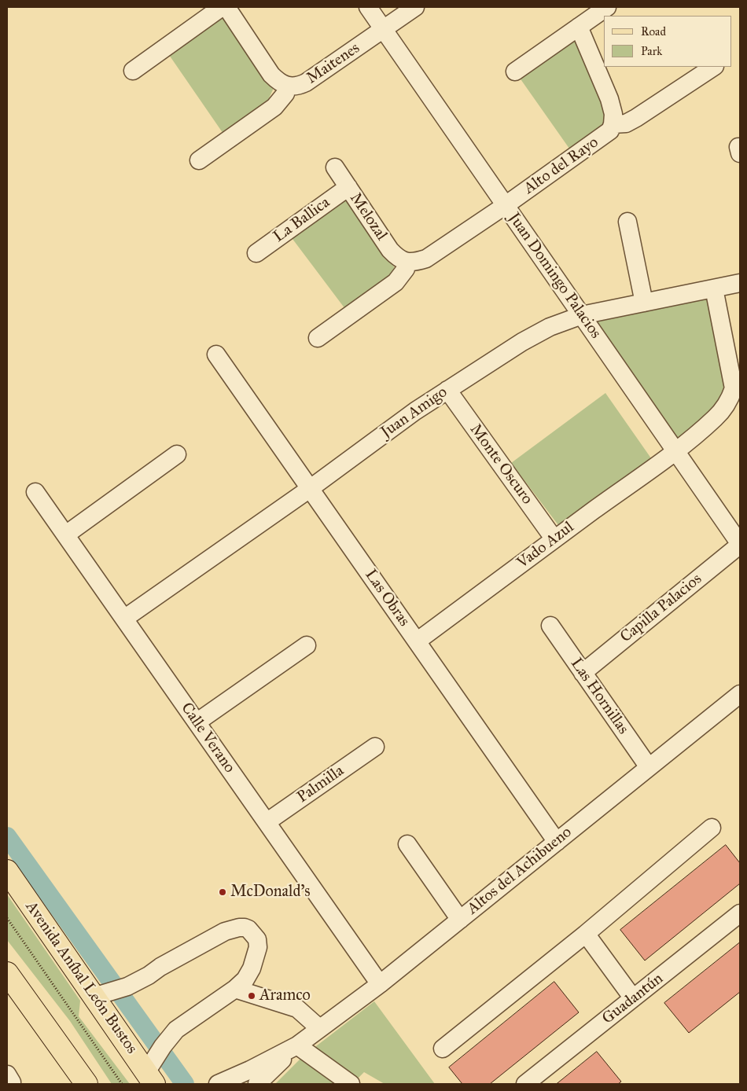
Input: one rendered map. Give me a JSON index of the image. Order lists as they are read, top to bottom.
{
  "streets": {
    "main road": ["Avenida Aníbal León Bustos"],
    "street": [
      "Maitenes",
      "Alto del Rayo",
      "Melozal",
      "La Ballica",
      "Juan Domingo Palacios",
      "Juan Amigo",
      "Monte Oscuro",
      "Vado Azul",
      "Las Obras",
      "Capilla Palacios",
      "Las Hornillas",
      "Calle Verano",
      "Palmilla",
      "Altos del Achibueno",
      "Guadantún"
    ]
  },
  "crossings": [
    ["Maitenes", "Juan Domingo Palacios"],
    ["Alto del Rayo", "Melozal"],
    ["Alto del Rayo", "Juan Domingo Palacios"],
    ["Melozal", "La Ballica"],
    ["Juan Domingo Palacios", "Juan Amigo"],
    ["Juan Domingo Palacios", "Vado Azul"],
    ["Juan Domingo Palacios", "Capilla Palacios"],
    ["Juan Amigo", "Monte Oscuro"],
    ["Juan Amigo", "Vado Azul"],
    ["Juan Amigo", "Las Obras"],
    ["Juan Amigo", "Calle Verano"],
    ["Monte Oscuro", "Vado Azul"],
    ["Vado Azul", "Las Obras"],
    ["Las Obras", "Altos del Achibueno"],
    ["Capilla Palacios", "Las Hornillas"],
    ["Las Hornillas", "Altos del Achibueno"],
    ["Calle Verano", "Palmilla"],
    ["Calle Verano", "Altos del Achibueno"]
  ],
  "places": ["McDonald's", "Aramco"],
  "legend": ["Road", "Park"]
}
